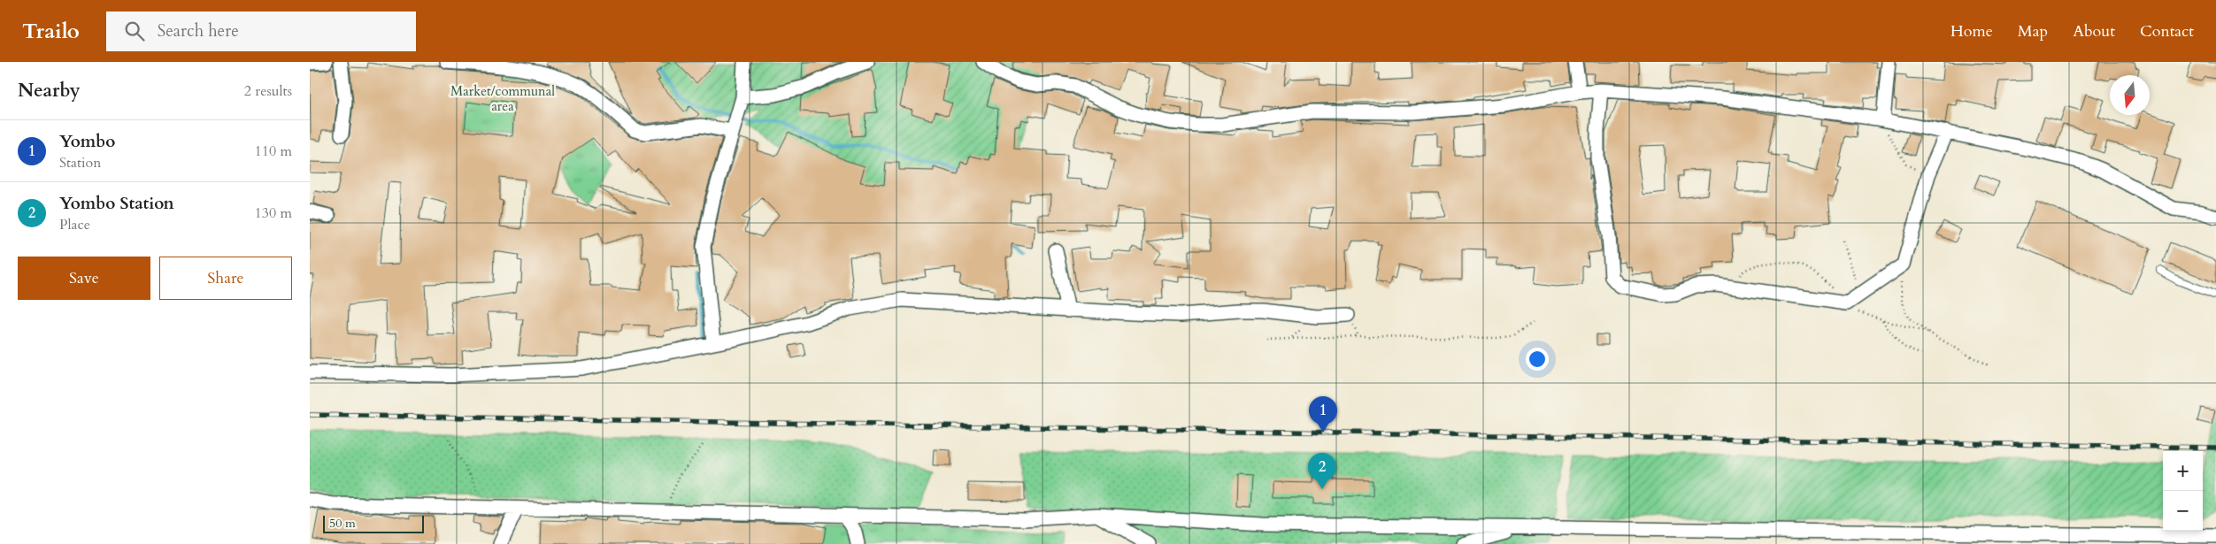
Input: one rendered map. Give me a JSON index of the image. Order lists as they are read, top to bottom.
{
  "parks": ["Market/communal area"],
  "scale_bar": "50 m",
  "north": "bottom",
  "page": {
    "header": "Trailo",
    "search": "Search here",
    "nav": [
      "Home",
      "Map",
      "About",
      "Contact"
    ],
    "heading": ["Nearby", "2 results"],
    "list": [
      {
        "mark": "1",
        "name": "Yombo",
        "note": "Station",
        "value": "110 m"
      },
      {
        "mark": "2",
        "name": "Yombo Station",
        "note": "Place",
        "value": "130 m"
      }
    ],
    "buttons": ["Save", "Share"],
    "pins": ["1", "2"],
    "map_buttons": ["+", "−"],
    "scale": "50 m"
  }
}
